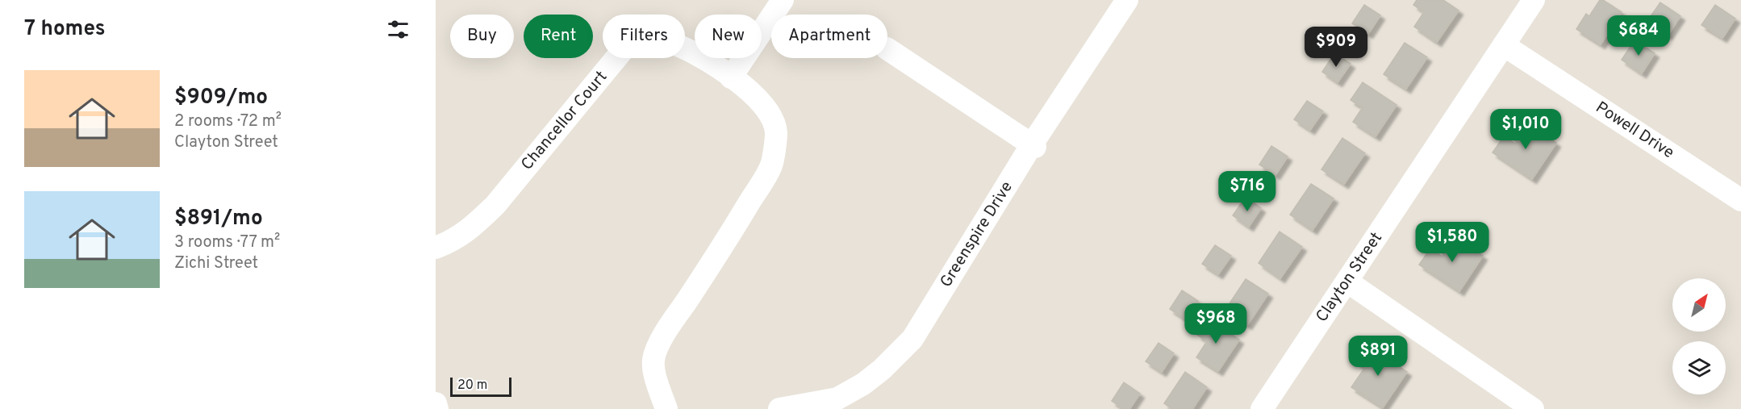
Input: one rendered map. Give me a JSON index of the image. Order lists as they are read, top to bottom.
{
  "streets": {
    "street": [
      "Chancellor Court",
      "Powell Drive",
      "Greenspire Drive",
      "Clayton Street"
    ]
  },
  "crossings": [
    ["Powell Drive", "Clayton Street"]
  ],
  "scale_bar": "20 m",
  "north": "top right",
  "page": {
    "heading": "7 homes",
    "chip": [
      "Buy",
      "Rent",
      "Filters",
      "New",
      "Apartment"
    ],
    "price": [
      "$684",
      "$909",
      "$1,010",
      "$716",
      "$1,580",
      "$968",
      "$891"
    ],
    "list": [
      {
        "name": "$909/mo",
        "note": "2 rooms · 72 m² · Clayton Street"
      },
      {
        "name": "$891/mo",
        "note": "3 rooms · 77 m² · Zichi Street"
      }
    ],
    "scale": "20 m"
  }
}
